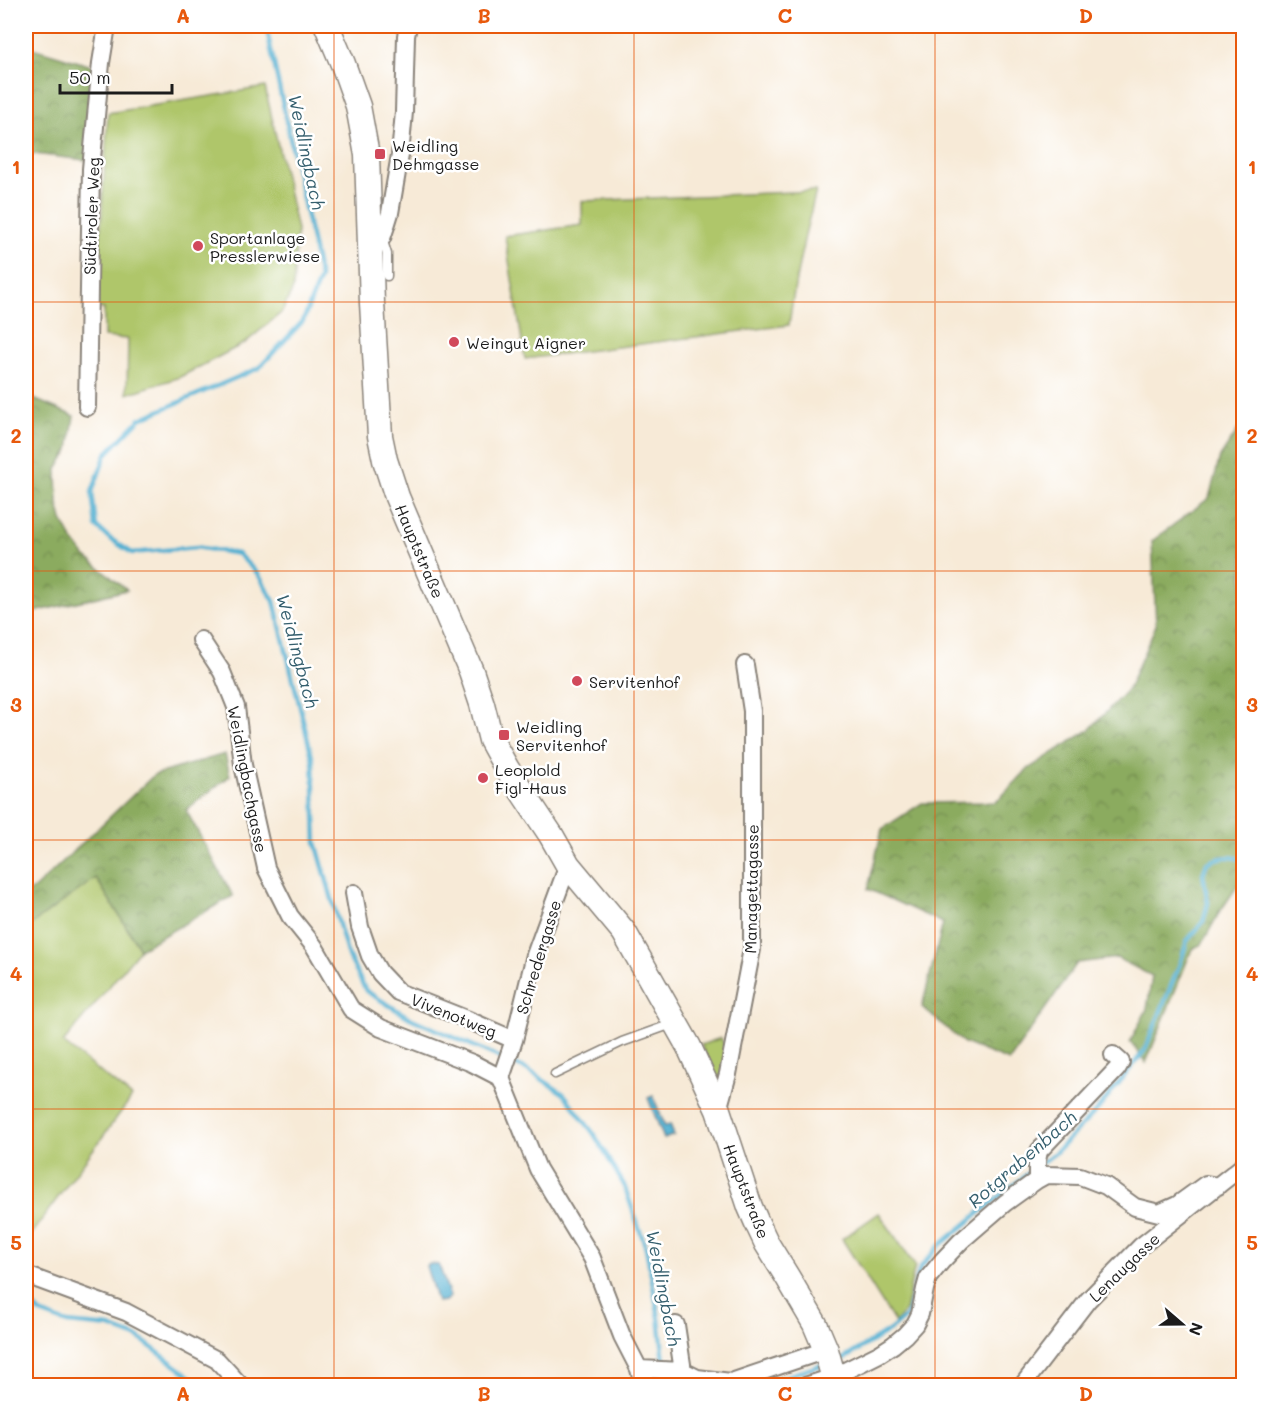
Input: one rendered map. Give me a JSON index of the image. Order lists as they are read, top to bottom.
{
  "streets": {
    "main road": ["Hauptstraße"],
    "street": [
      "Südtiroler Weg",
      "Weidlingbachgasse",
      "Managettagasse",
      "Schredergasse",
      "Vivenotweg",
      "Lenaugasse"
    ]
  },
  "crossings": [
    ["Hauptstraße", "Managettagasse"],
    ["Hauptstraße", "Schredergasse"],
    ["Weidlingbachgasse", "Schredergasse"],
    ["Schredergasse", "Vivenotweg"]
  ],
  "water": ["Weidlingbach", "Rotgrabenbach"],
  "places": {
    "transit": ["Weidling Dehmgasse", "Weidling Servitenhof"],
    "other": [
      "Sportanlage Presslerwiese",
      "Weingut Aigner",
      "Servitenhof",
      "Leoplold Figl-Haus"
    ]
  },
  "scale_bar": "50 m",
  "north": "right",
  "grid": {
    "columns": [
      "A",
      "B",
      "C",
      "D"
    ],
    "rows": [
      "1",
      "2",
      "3",
      "4",
      "5"
    ]
  }
}
